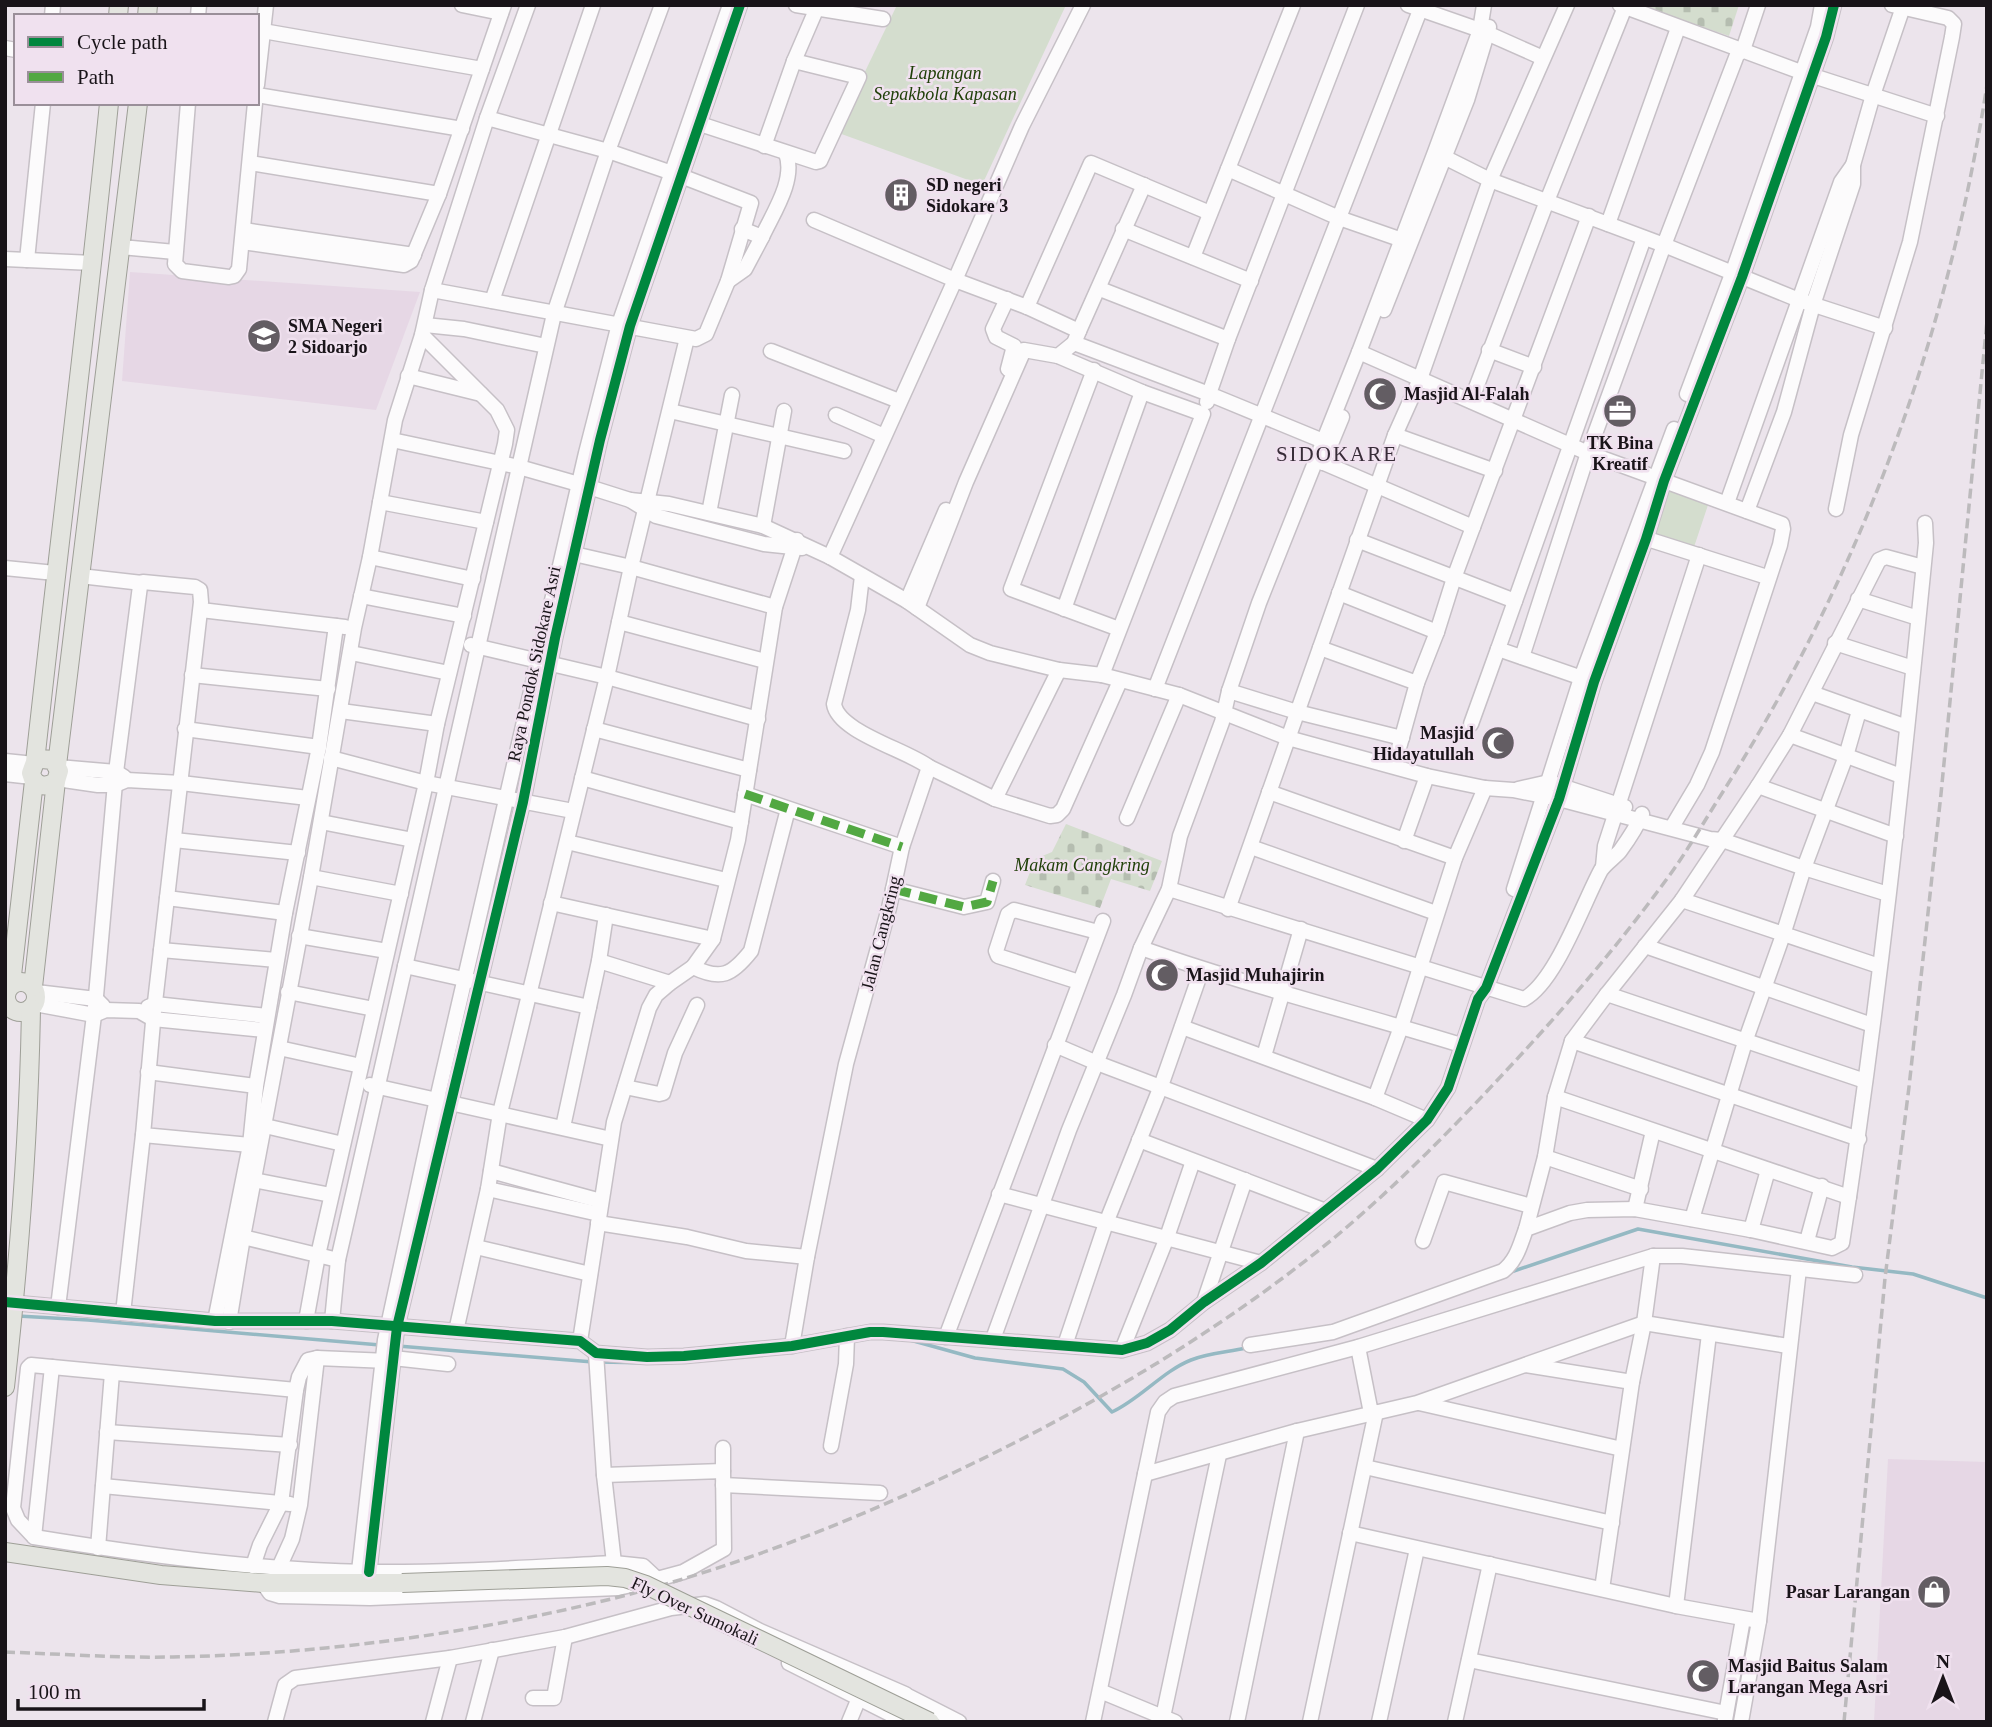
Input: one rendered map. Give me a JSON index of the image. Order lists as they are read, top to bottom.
{
  "streets": {
    "main road": ["Fly Over Sumokali"],
    "street": ["Raya Pondok Sidokare Asri", "Jalan Cangkring"]
  },
  "districts": ["SIDOKARE"],
  "parks": ["Lapangan Sepakbola Kapasan", "Makam Cangkring"],
  "places": {
    "building": ["SD negeri Sidokare 3"],
    "school or university": ["SMA Negeri 2 Sidoarjo"],
    "mosque": [
      "Masjid Al-Falah",
      "Masjid Hidayatullah",
      "Masjid Muhajirin",
      "Masjid Baitus Salam Larangan Mega Asri"
    ],
    "office": ["TK Bina Kreatif"],
    "shop": ["Pasar Larangan"]
  },
  "legend": ["Cycle path", "Path"],
  "scale_bar": "100 m",
  "north": "top"
}
